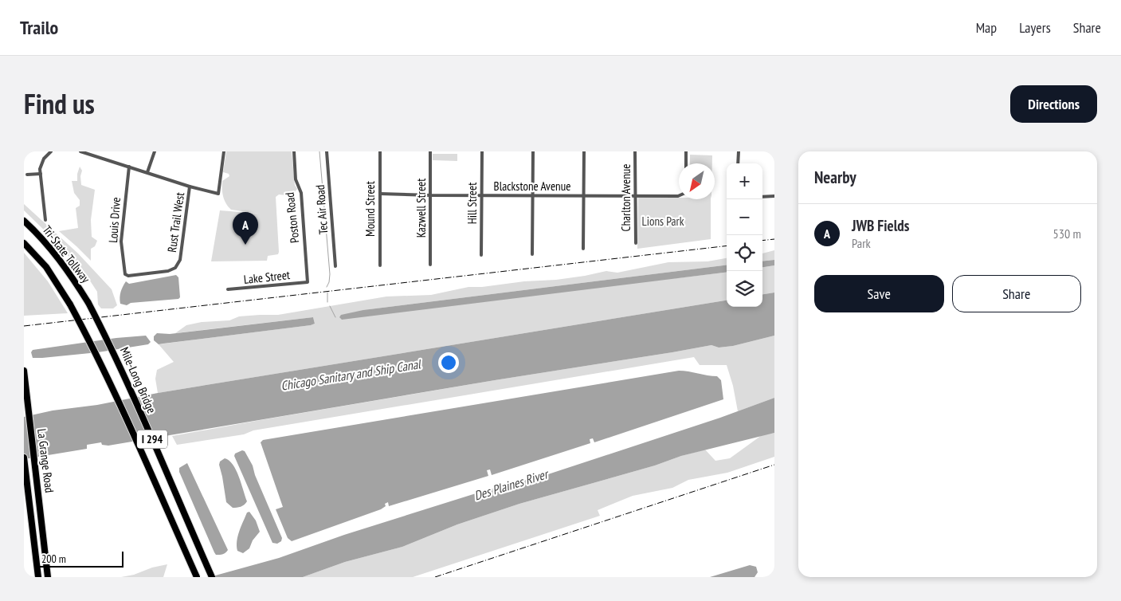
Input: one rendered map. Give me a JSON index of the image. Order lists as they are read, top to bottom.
{
  "streets": {
    "highway": [
      "Tri-State Tollway",
      "Mile-Long Bridge",
      "I 294",
      "La Grange Road"
    ],
    "street": [
      "Blackstone Avenue",
      "Charlton Avenue",
      "Hill Street",
      "Kazwell Street",
      "Mound Street",
      "Tec Air Road",
      "Poston Road",
      "Louis Drive",
      "Rust Trail West",
      "Lake Street"
    ]
  },
  "crossings": [
    ["Blackstone Avenue", "Charlton Avenue"],
    ["Blackstone Avenue", "Hill Street"],
    ["Blackstone Avenue", "Kazwell Street"],
    ["Blackstone Avenue", "Mound Street"],
    ["Poston Road", "Lake Street"],
    ["Louis Drive", "Rust Trail West"],
    ["Tri-State Tollway", "Mile-Long Bridge"]
  ],
  "water": ["Chicago Sanitary and Ship Canal", "Des Plaines River"],
  "parks": ["Lions Park"],
  "scale_bar": "200 m",
  "north": "bottom left",
  "page": {
    "header": "Trailo",
    "nav": ["Map", "Layers", "Share"],
    "title": "Find us",
    "buttons": [
      "Directions",
      ["Save", "Share"]
    ],
    "heading": "Nearby",
    "map_buttons": ["+", "−"],
    "list": [
      {
        "mark": "A",
        "name": "JWB Fields",
        "note": "Park",
        "value": "530 m"
      }
    ],
    "pins": "A",
    "scale": "200 m"
  }
}
